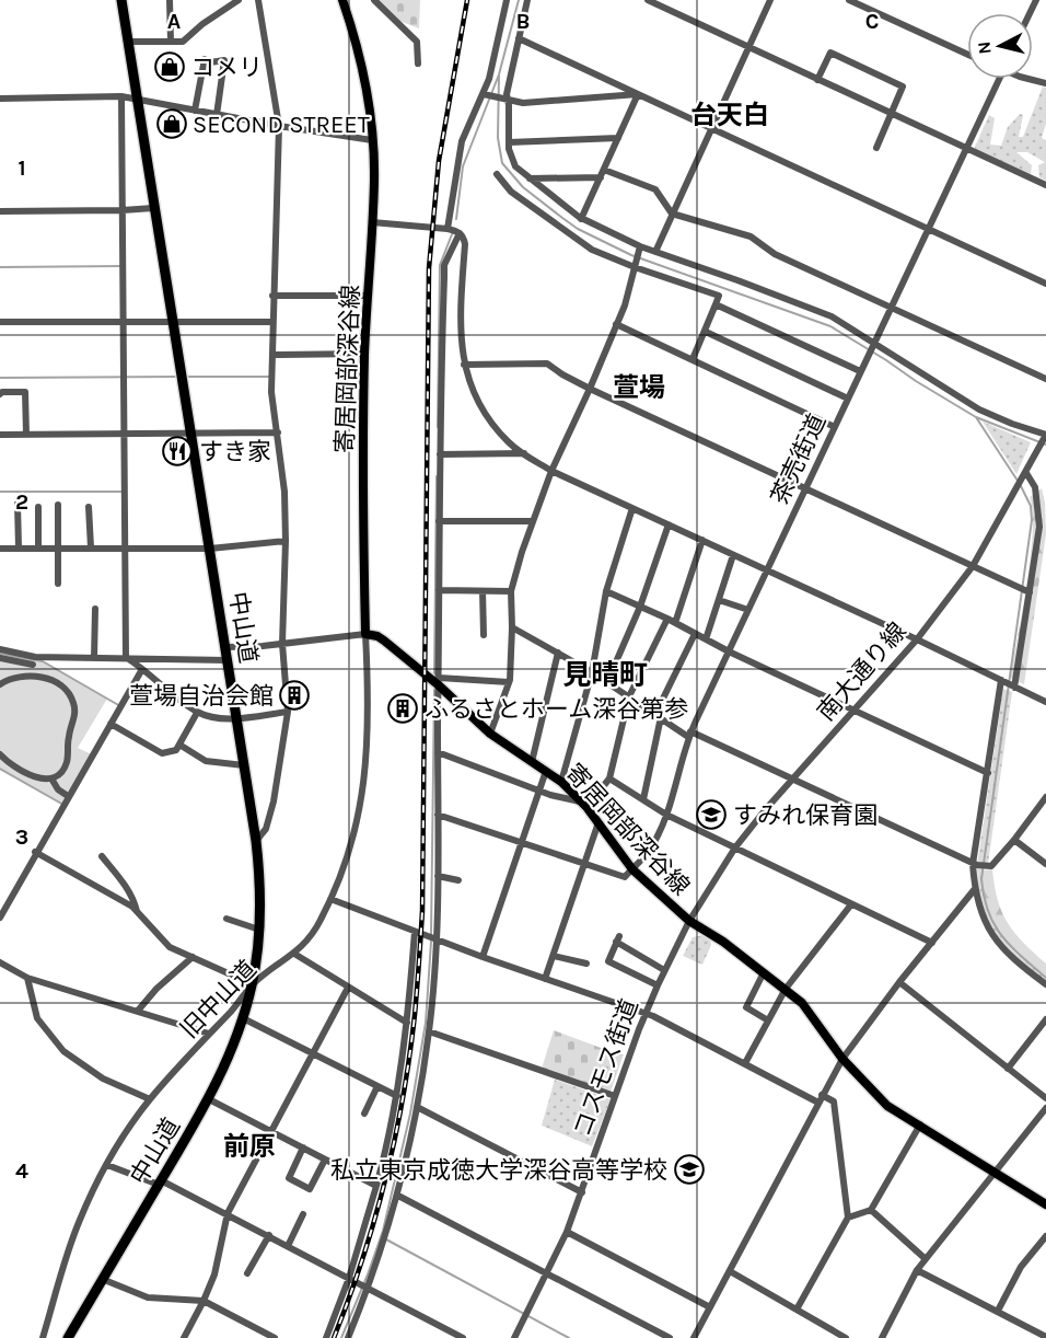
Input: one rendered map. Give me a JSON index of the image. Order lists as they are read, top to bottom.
{
  "streets": {
    "highway": ["中山道"],
    "main road": ["寄居岡部深谷線"],
    "street": [
      "茶売街道",
      "南大通り線",
      "旧中山道",
      "コスモス街道"
    ]
  },
  "crossings": [
    ["寄居岡部深谷線", "茶売街道"],
    ["寄居岡部深谷線", "南大通り線"],
    ["寄居岡部深谷線", "旧中山道"],
    ["寄居岡部深谷線", "コスモス街道"],
    ["中山道", "旧中山道"],
    ["南大通り線", "コスモス街道"]
  ],
  "districts": [
    "台天白",
    "萱場",
    "見晴町",
    "前原"
  ],
  "places": {
    "shop": ["コメリ", "SECOND STREET"],
    "restaurant": ["すき家"],
    "building": ["萱場自治会館", "ふるさとホーム深谷第参"],
    "school or university": ["すみれ保育園", "私立東京成徳大学深谷高等学校"]
  },
  "north": "left",
  "grid": {
    "columns": ["A", "B", "C"],
    "rows": [
      "1",
      "2",
      "3",
      "4"
    ]
  }
}
